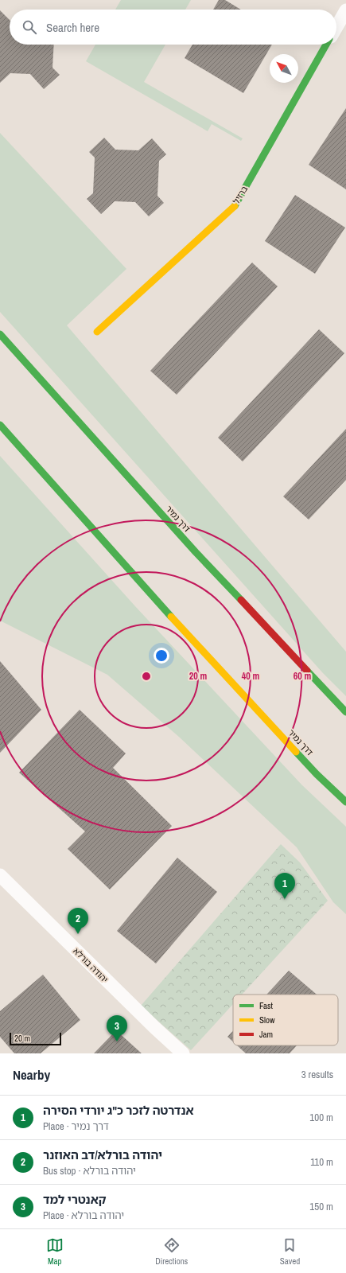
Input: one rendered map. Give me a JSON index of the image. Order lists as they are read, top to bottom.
{
  "streets": {
    "main road": ["ברזיל", "דרך נמיר"],
    "street": ["יהודה בורלא"]
  },
  "legend": ["Fast", "Slow", "Jam"],
  "scale_bar": "20 m",
  "north": "top left",
  "page": {
    "search": "Search here",
    "pins": ["1", "2", "3"],
    "scale": "20 m",
    "heading": ["Nearby", "3 results"],
    "list": [
      {
        "mark": "1",
        "name": "אנדרטה לזכר כ\"ג יורדי הסירה",
        "note": "Place · דרך נמיר",
        "value": "100 m"
      },
      {
        "mark": "2",
        "name": "יהודה בורלא/דב האוזנר",
        "note": "Bus stop · יהודה בורלא",
        "value": "110 m"
      },
      {
        "mark": "3",
        "name": "קאנטרי למד",
        "note": "Place · יהודה בורלא",
        "value": "150 m"
      }
    ],
    "nav": ["Map", "Directions", "Saved"]
  },
  "rings": ["20 m", "40 m", "60 m"]
}
